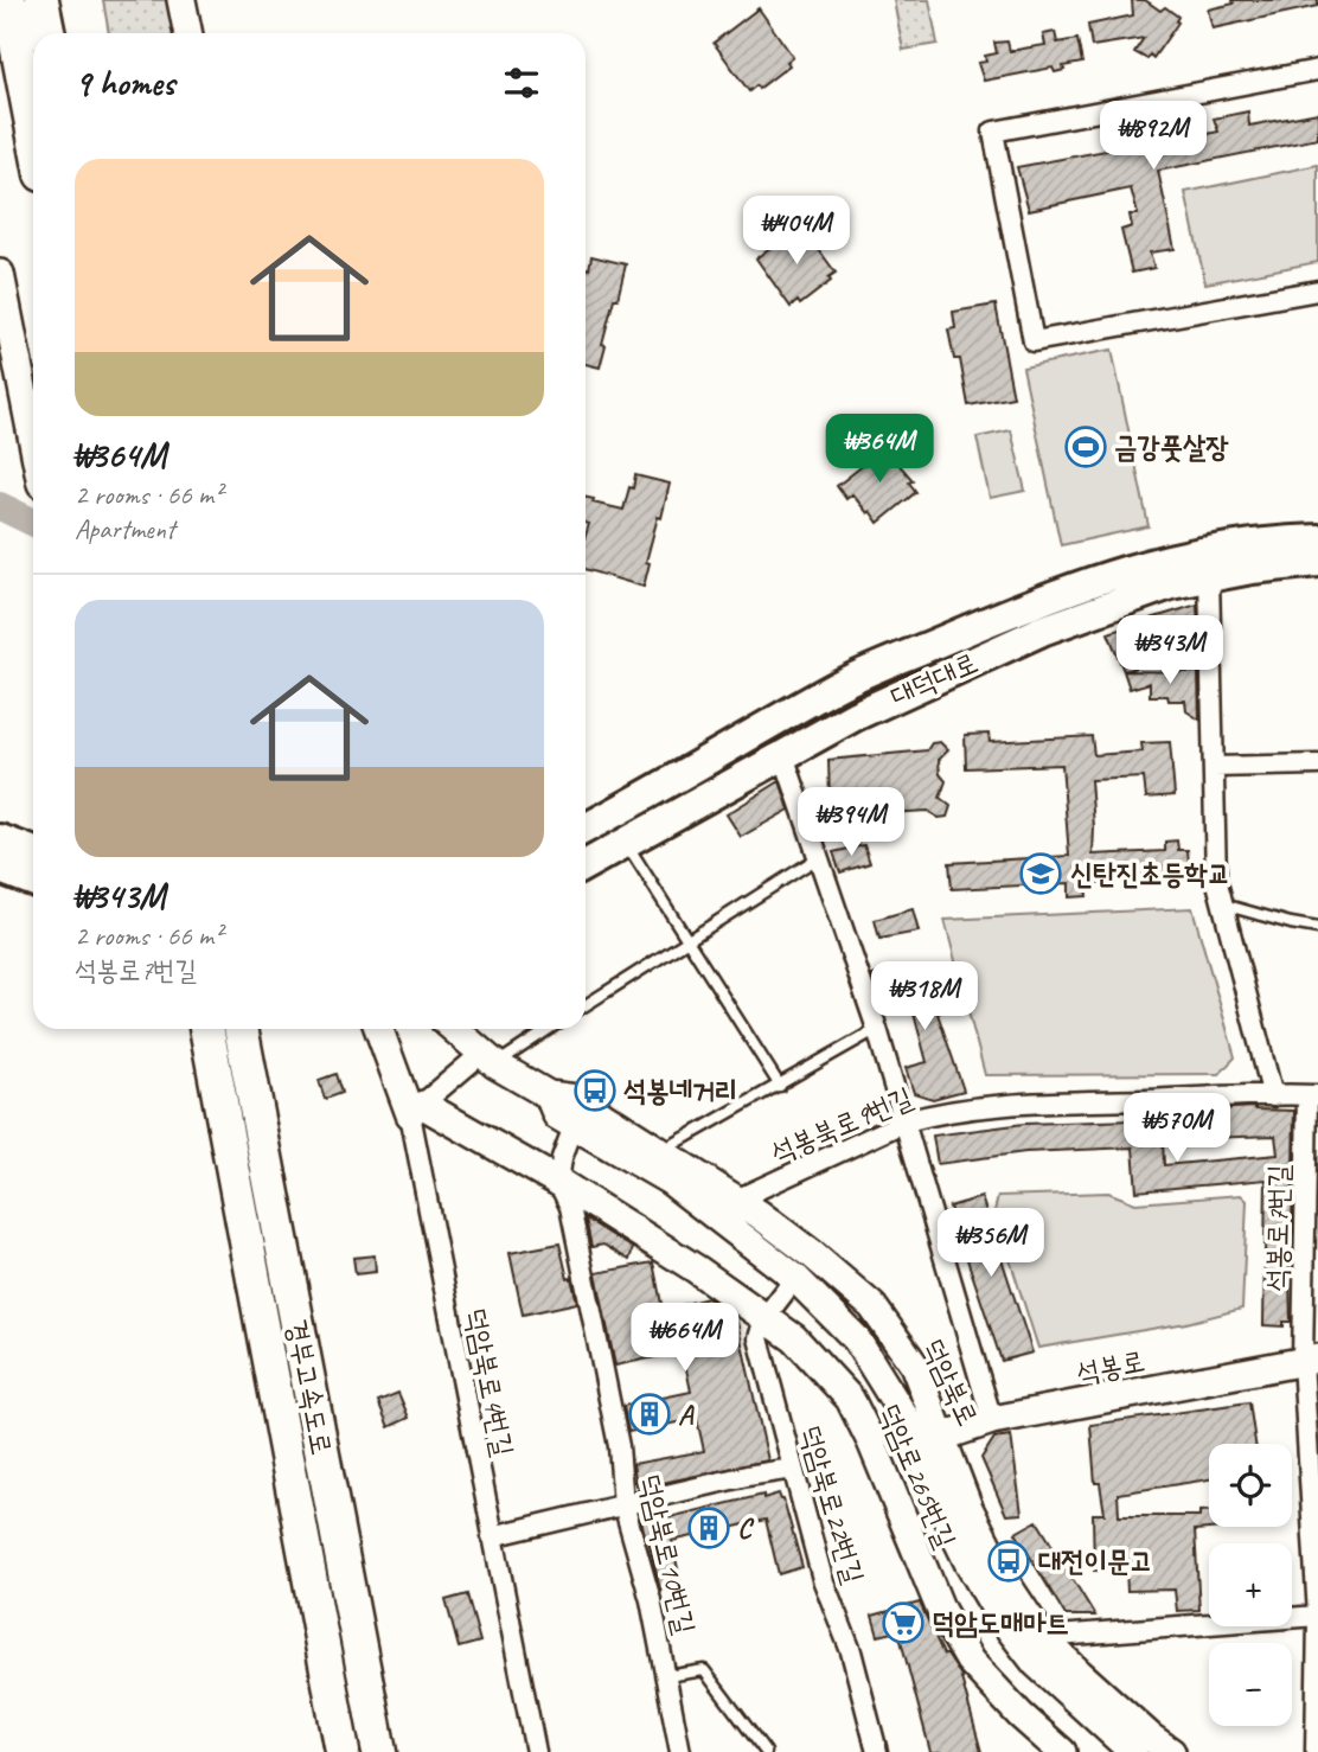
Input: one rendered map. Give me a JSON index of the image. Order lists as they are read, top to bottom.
{
  "streets": {
    "highway": ["경부고속도로"],
    "main road": ["대덕대로"],
    "street": [
      "석봉북로9번길",
      "석봉로7번길",
      "석봉로",
      "덕암북로4번길",
      "덕암북로",
      "덕암로265번길",
      "덕암북로22번길",
      "덕암북로10번길"
    ]
  },
  "crossings": [
    ["석봉북로9번길", "석봉로7번길"],
    ["석봉북로9번길", "덕암북로"],
    ["석봉로7번길", "석봉로"],
    ["석봉로", "덕암북로"],
    ["덕암북로4번길", "덕암로265번길"],
    ["덕암로265번길", "덕암북로22번길"],
    ["덕암로265번길", "덕암북로10번길"]
  ],
  "places": {
    "sports": ["금강풋살장"],
    "school or university": ["신탄진초등학교"],
    "bus stop": ["석봉네거리", "대전이문고"],
    "building": ["A", "C"],
    "supermarket": ["덕암도매마트"]
  },
  "page": {
    "heading": "9 homes",
    "price": [
      "₩892M",
      "₩404M",
      "₩364M",
      "₩343M",
      "₩394M",
      "₩318M",
      "₩570M",
      "₩356M",
      "₩664M"
    ],
    "list": [
      {
        "name": "₩364M",
        "note": "2 rooms · 66 m² · Apartment"
      },
      {
        "name": "₩343M",
        "note": "2 rooms · 66 m² · 석봉로7번길"
      }
    ],
    "map_buttons": ["+", "−"]
  }
}
